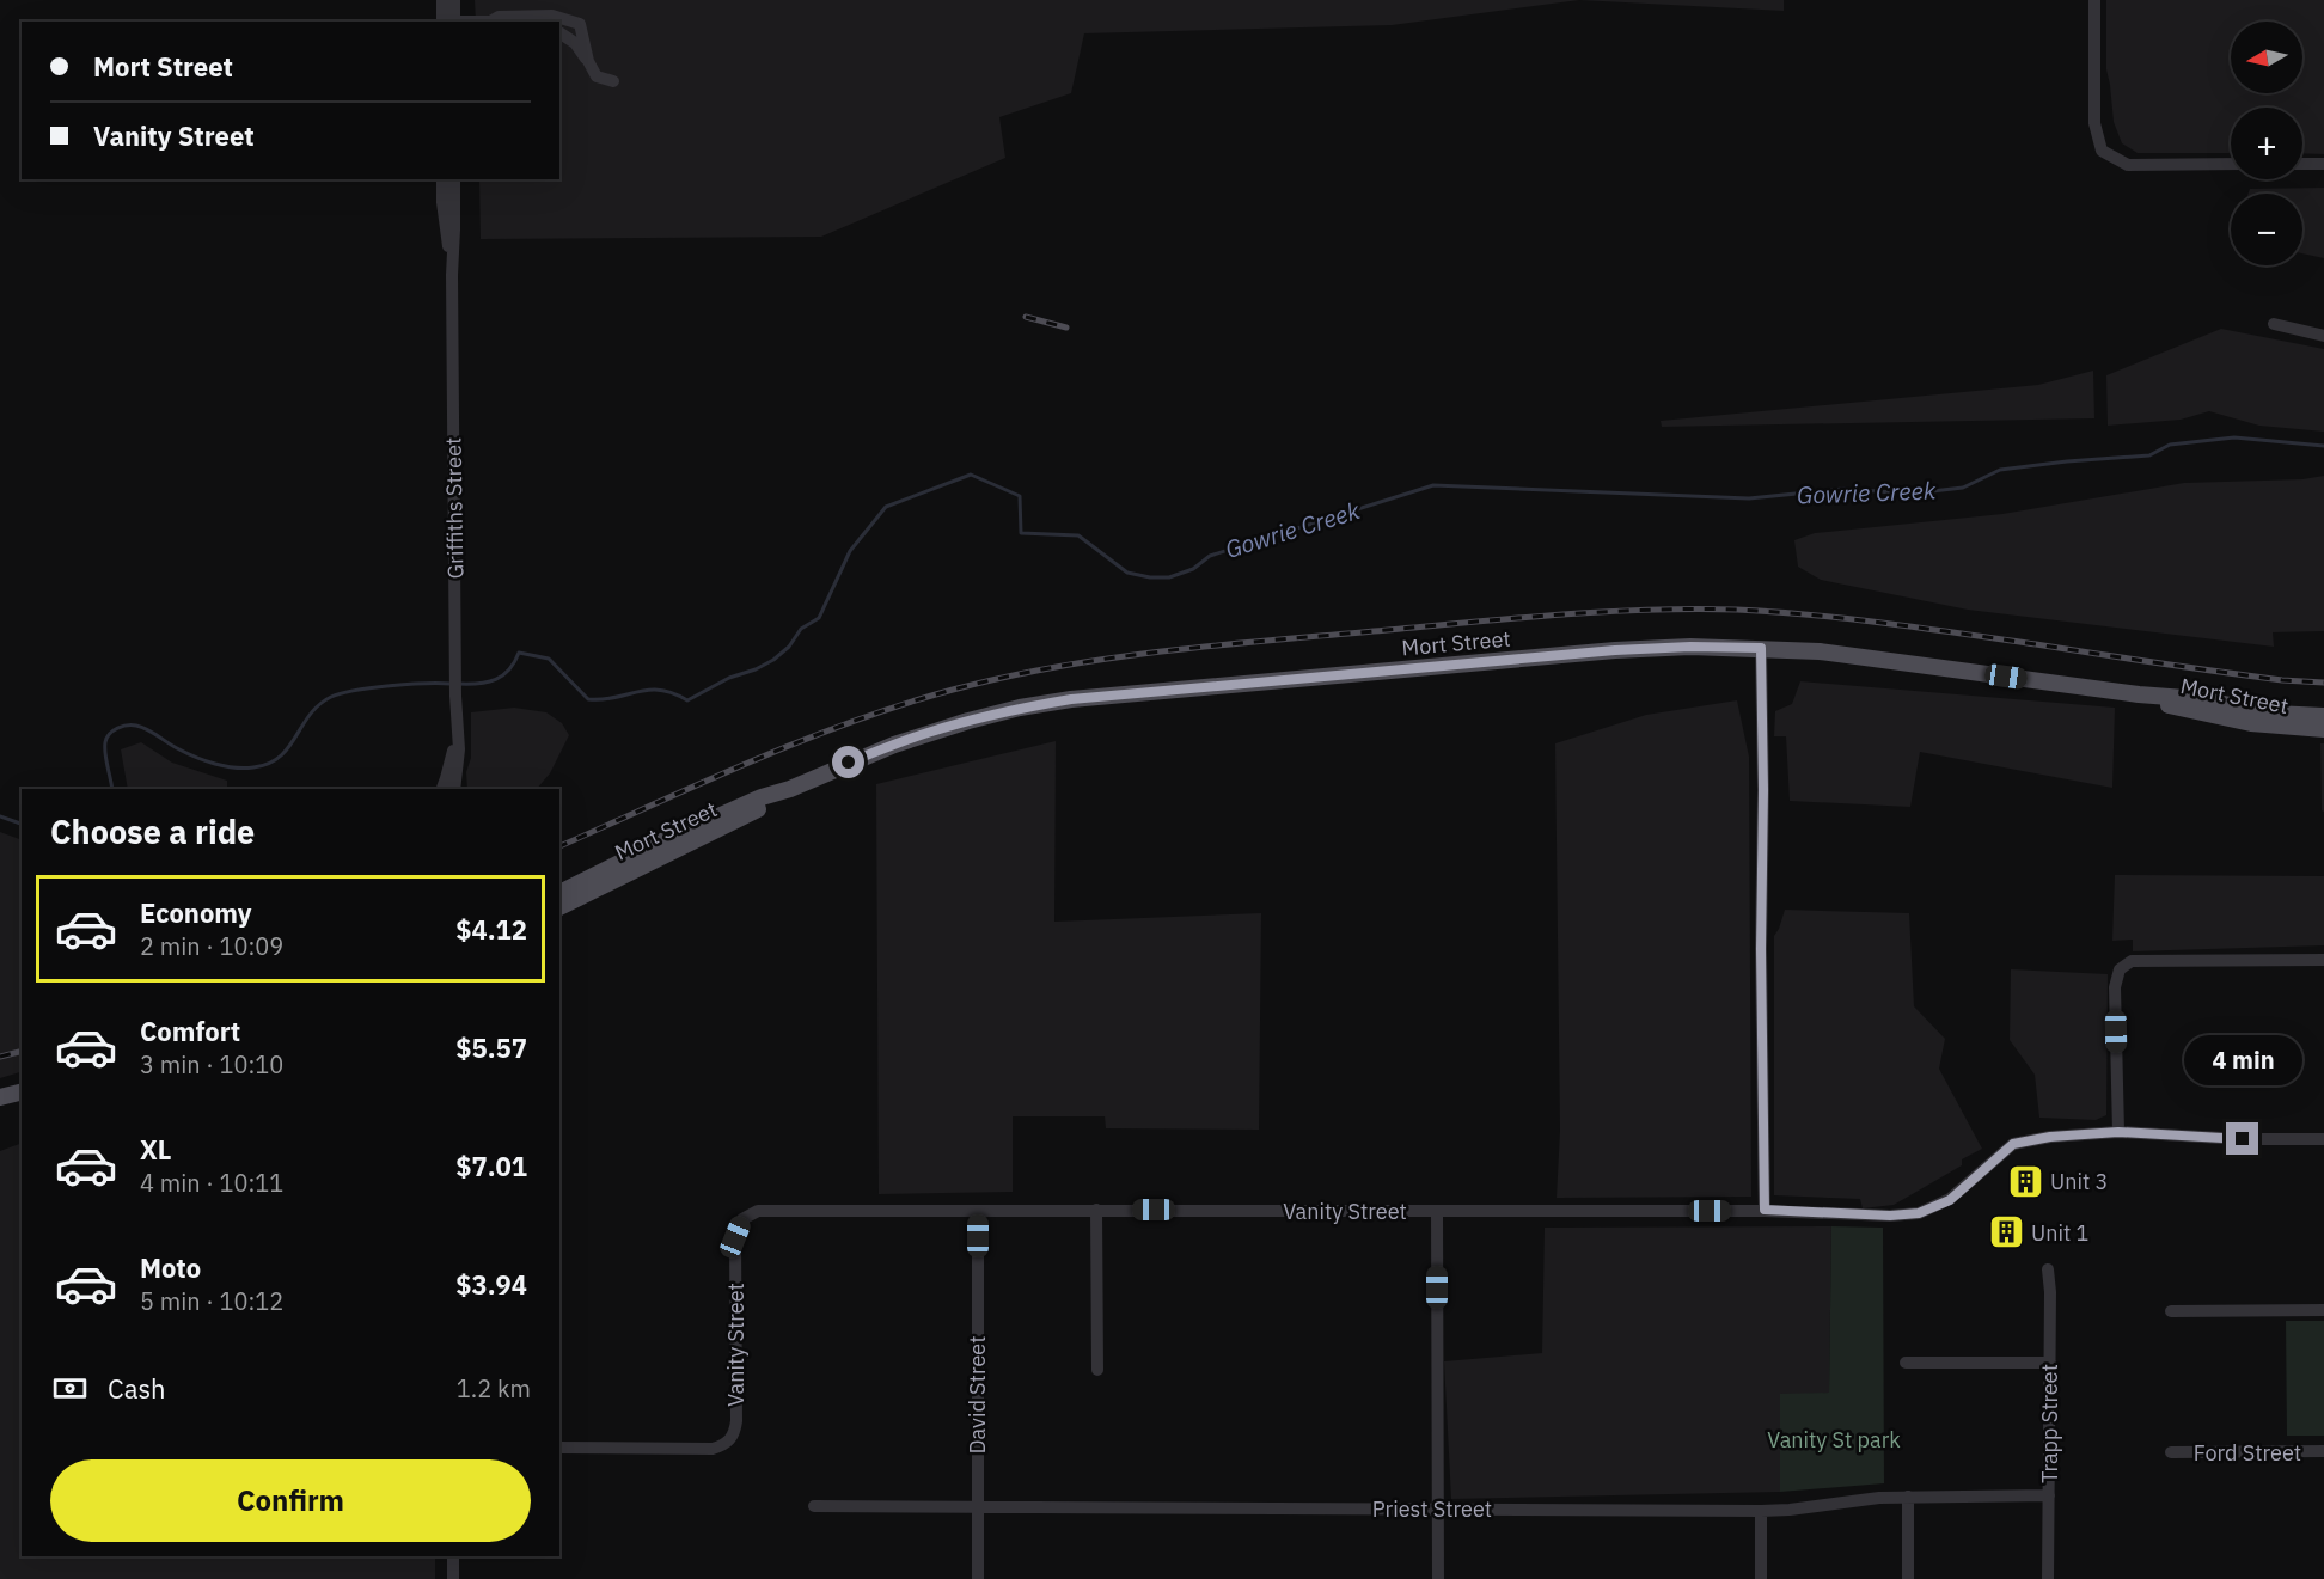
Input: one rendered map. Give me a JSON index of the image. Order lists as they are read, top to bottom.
{
  "streets": {
    "main road": ["Mort Street"],
    "street": [
      "Griffiths Street",
      "Vanity Street",
      "David Street",
      "Trapp Street",
      "Ford Street",
      "Priest Street"
    ]
  },
  "crossings": [
    ["Vanity Street", "David Street"],
    ["David Street", "Priest Street"],
    ["Trapp Street", "Priest Street"]
  ],
  "water": ["Gowrie Creek"],
  "parks": ["Vanity St park"],
  "places": {
    "building": ["Unit 3", "Unit 1"]
  },
  "north": "left",
  "page": {
    "map_buttons": ["+", "−"],
    "banner": ["Mort Street", "Vanity Street"],
    "heading": "Choose a ride",
    "list": [
      {
        "name": "Economy",
        "note": "2 min · 10:09",
        "value": "$4.12"
      },
      {
        "name": "Comfort",
        "note": "3 min · 10:10",
        "value": "$5.57"
      },
      {
        "name": "XL",
        "note": "4 min · 10:11",
        "value": "$7.01"
      },
      {
        "name": "Moto",
        "note": "5 min · 10:12",
        "value": "$3.94"
      }
    ],
    "bubble": "4 min",
    "pay": ["Cash", "1.2 km"],
    "buttons": "Confirm"
  }
}
